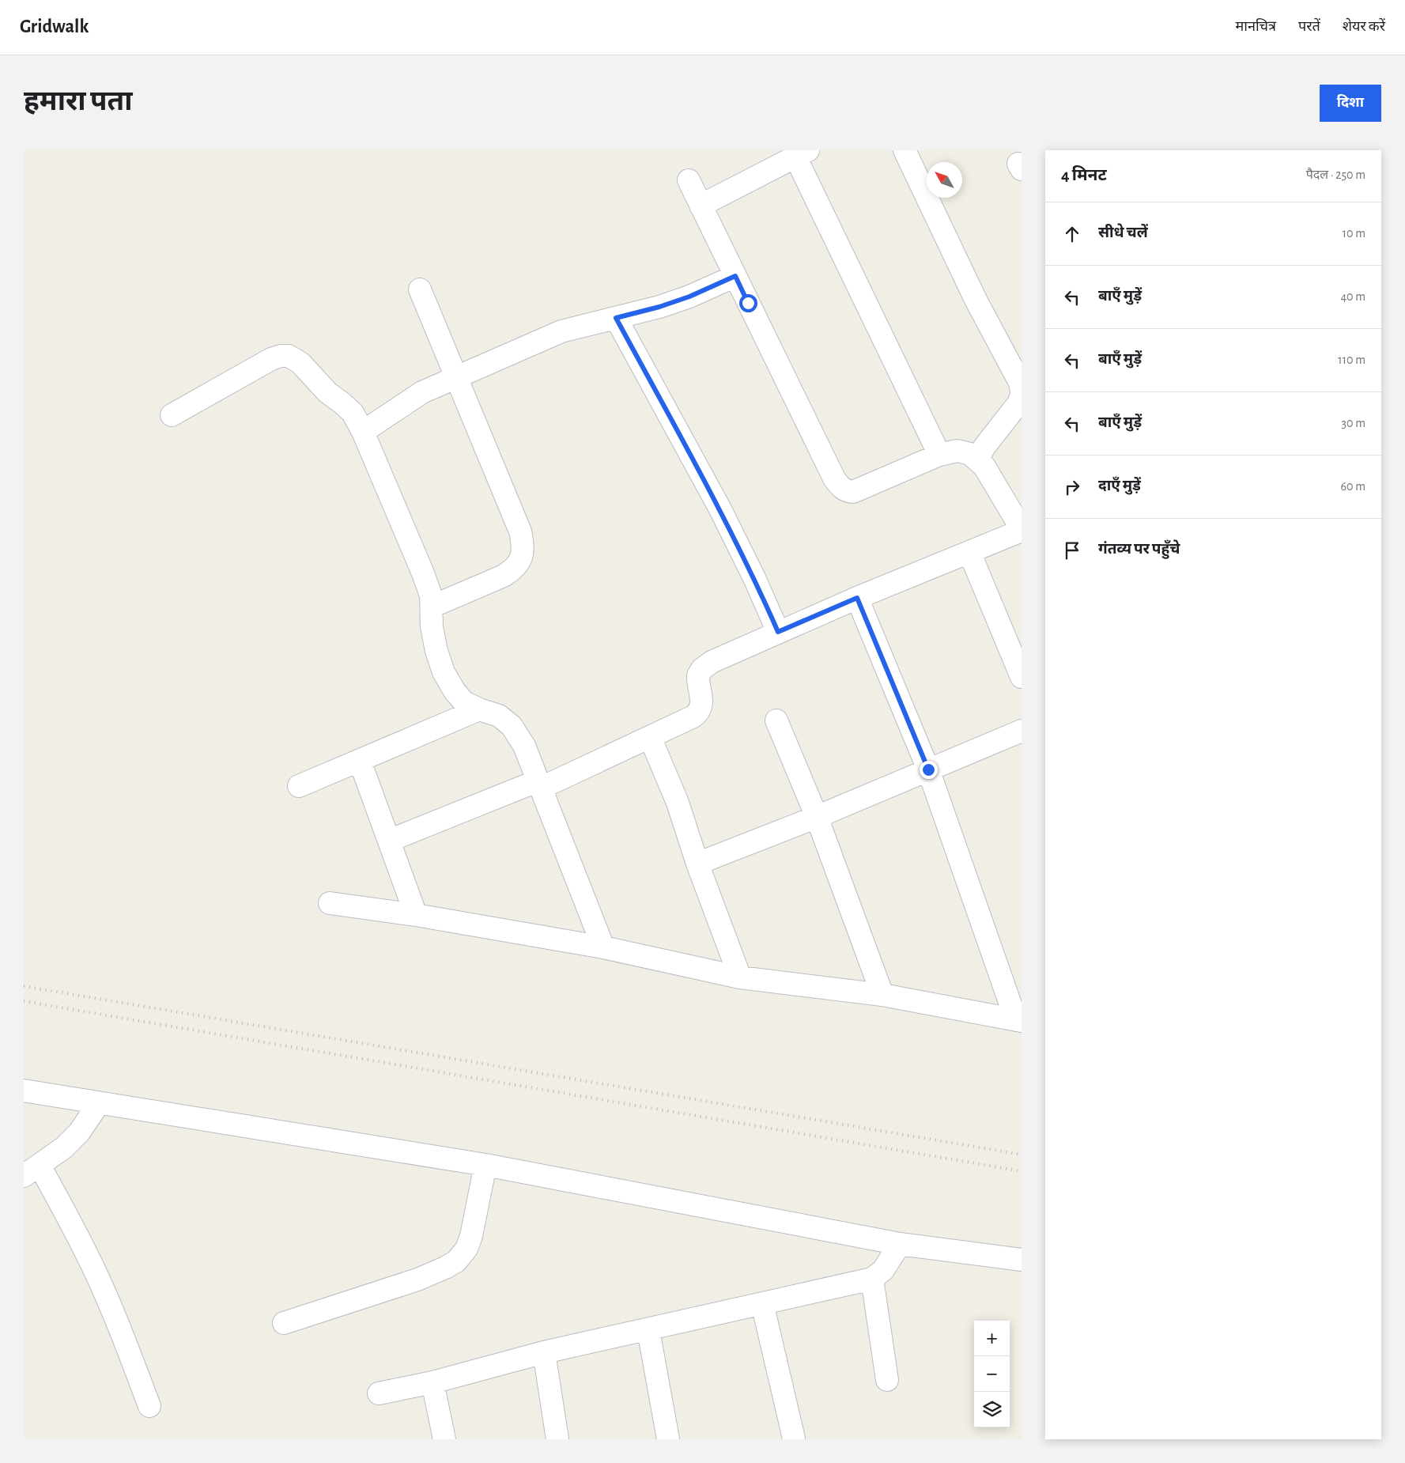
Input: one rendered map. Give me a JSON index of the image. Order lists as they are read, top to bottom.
{
  "north": "top left",
  "page": {
    "header": "Gridwalk",
    "nav": ["मानचित्र", "परतें", "शेयर करें"],
    "buttons": "दिशा",
    "title": "हमारा पता",
    "heading": ["4 मिनट", "पैदल · 250 m"],
    "list": [
      ["सीधे चलें", "10 m"],
      ["बाएँ मुड़ें", "40 m"],
      ["बाएँ मुड़ें", "110 m"],
      ["बाएँ मुड़ें", "30 m"],
      ["दाएँ मुड़ें", "60 m"],
      "गंतव्य पर पहुँचे"
    ],
    "map_buttons": ["+", "−"]
  }
}
